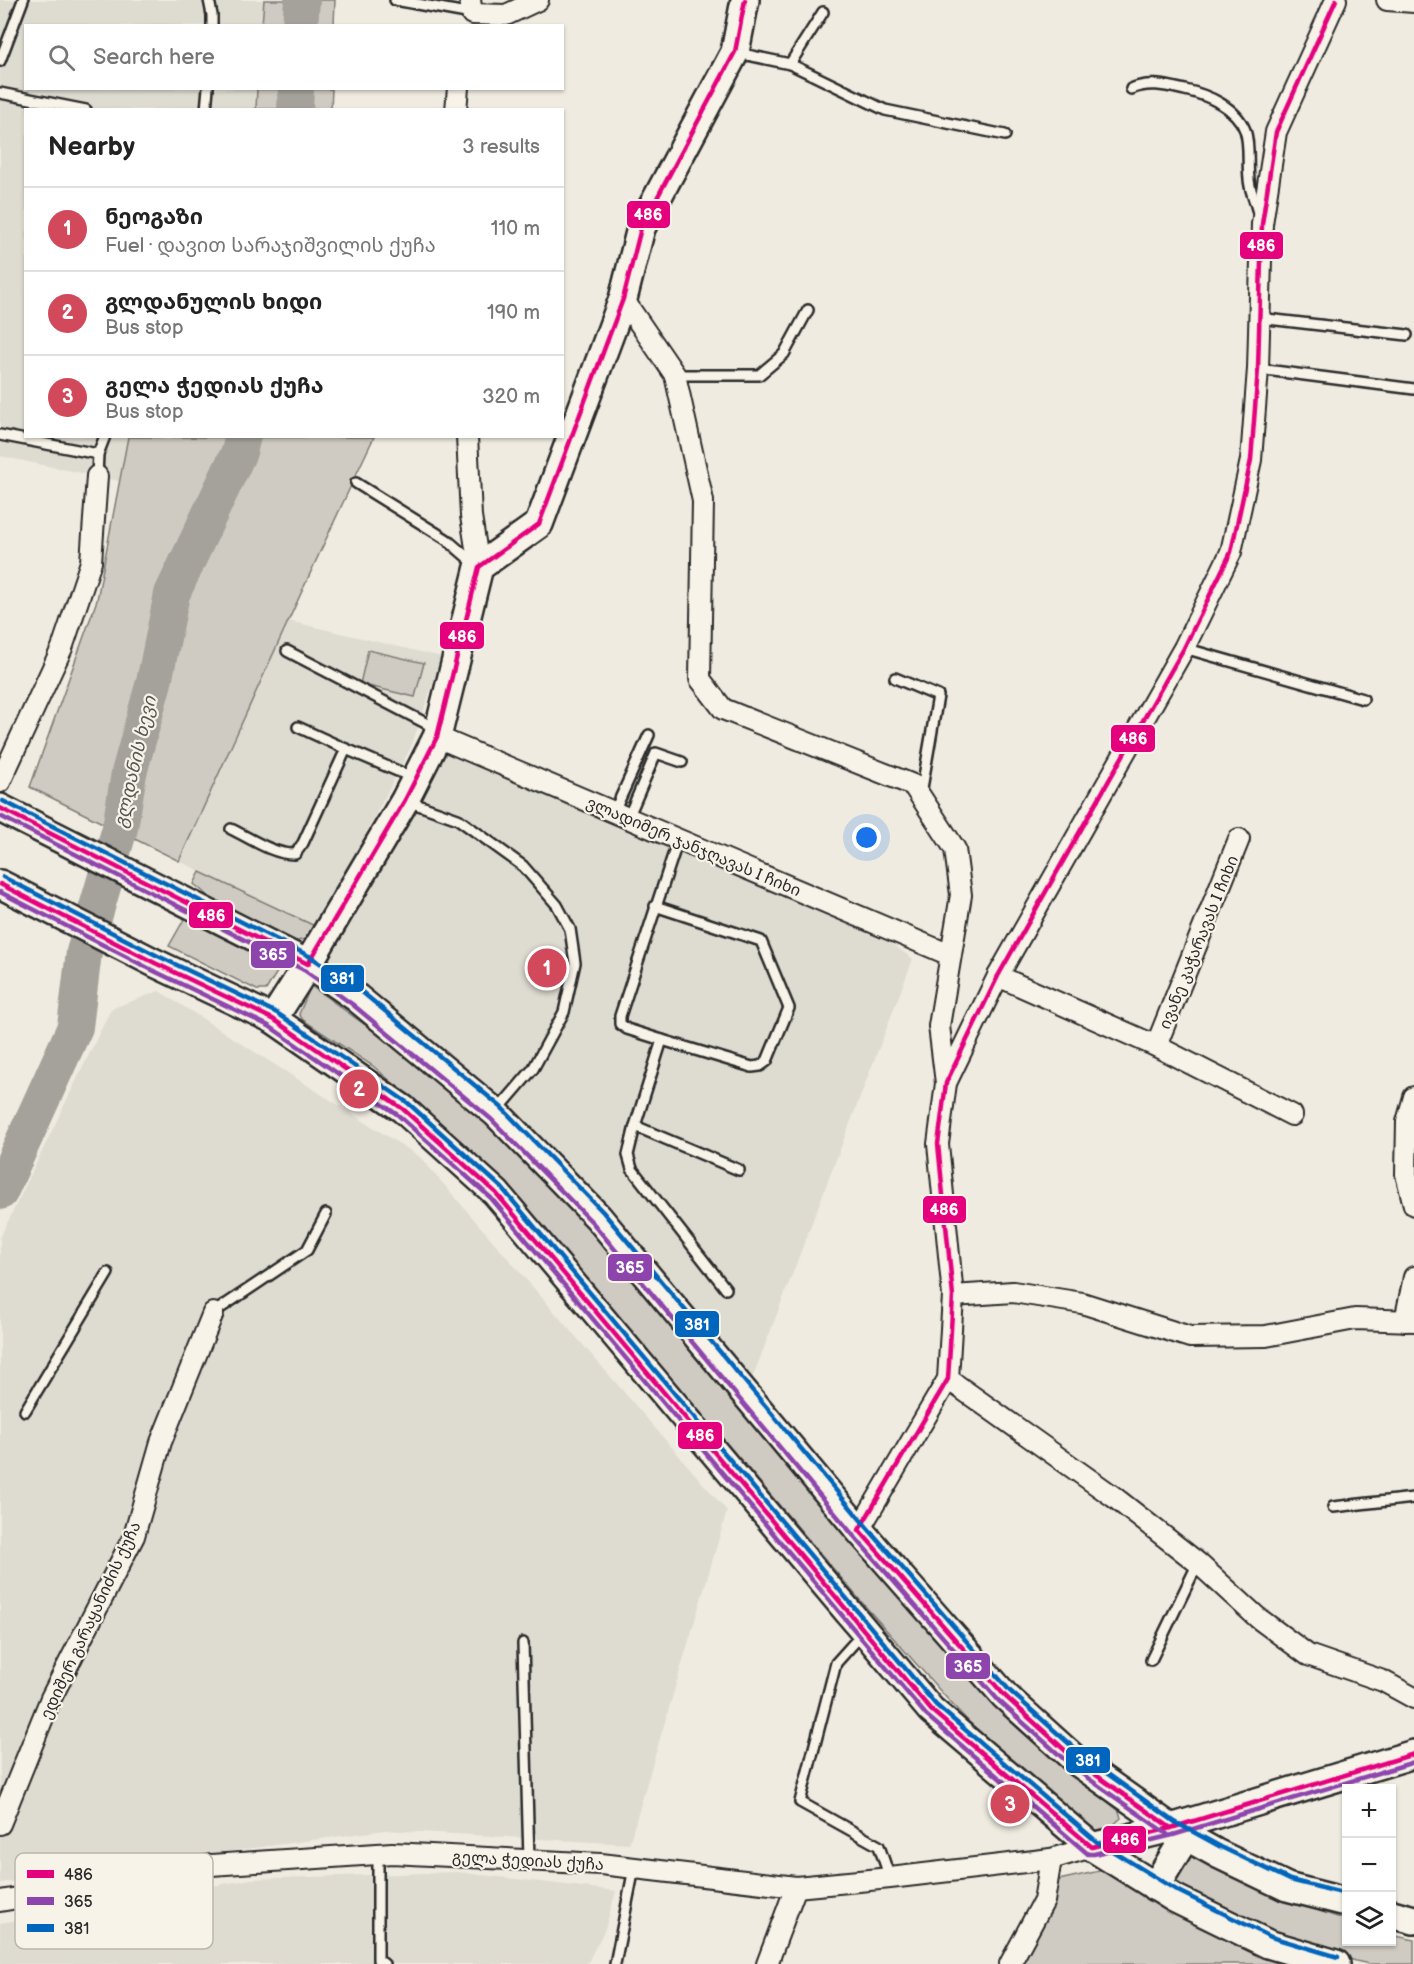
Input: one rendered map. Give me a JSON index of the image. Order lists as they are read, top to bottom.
{
  "streets": {
    "street": [
      "ვლადიმერ ჯანჯღავას I ჩიხი",
      "ივანე კაჭარავას I ჩიხი",
      "ედიშერ გარაყანიძის ქუჩა",
      "გელა ჭედიას ქუჩა"
    ]
  },
  "water": ["გლდანის ხევი"],
  "lines": ["transit line 486", "transit line 381", "transit line 365"],
  "legend": ["486", "365", "381"],
  "page": {
    "search": "Search here",
    "heading": ["Nearby", "3 results"],
    "list": [
      {
        "mark": "1",
        "name": "ნეოგაზი",
        "note": "Fuel · დავით სარაჯიშვილის ქუჩა",
        "value": "110 m"
      },
      {
        "mark": "2",
        "name": "გლდანულის ხიდი",
        "note": "Bus stop",
        "value": "190 m"
      },
      {
        "mark": "3",
        "name": "გელა ჭედიას ქუჩა",
        "note": "Bus stop",
        "value": "320 m"
      }
    ],
    "pins": ["1", "2", "3"],
    "map_buttons": ["+", "−"]
  }
}
